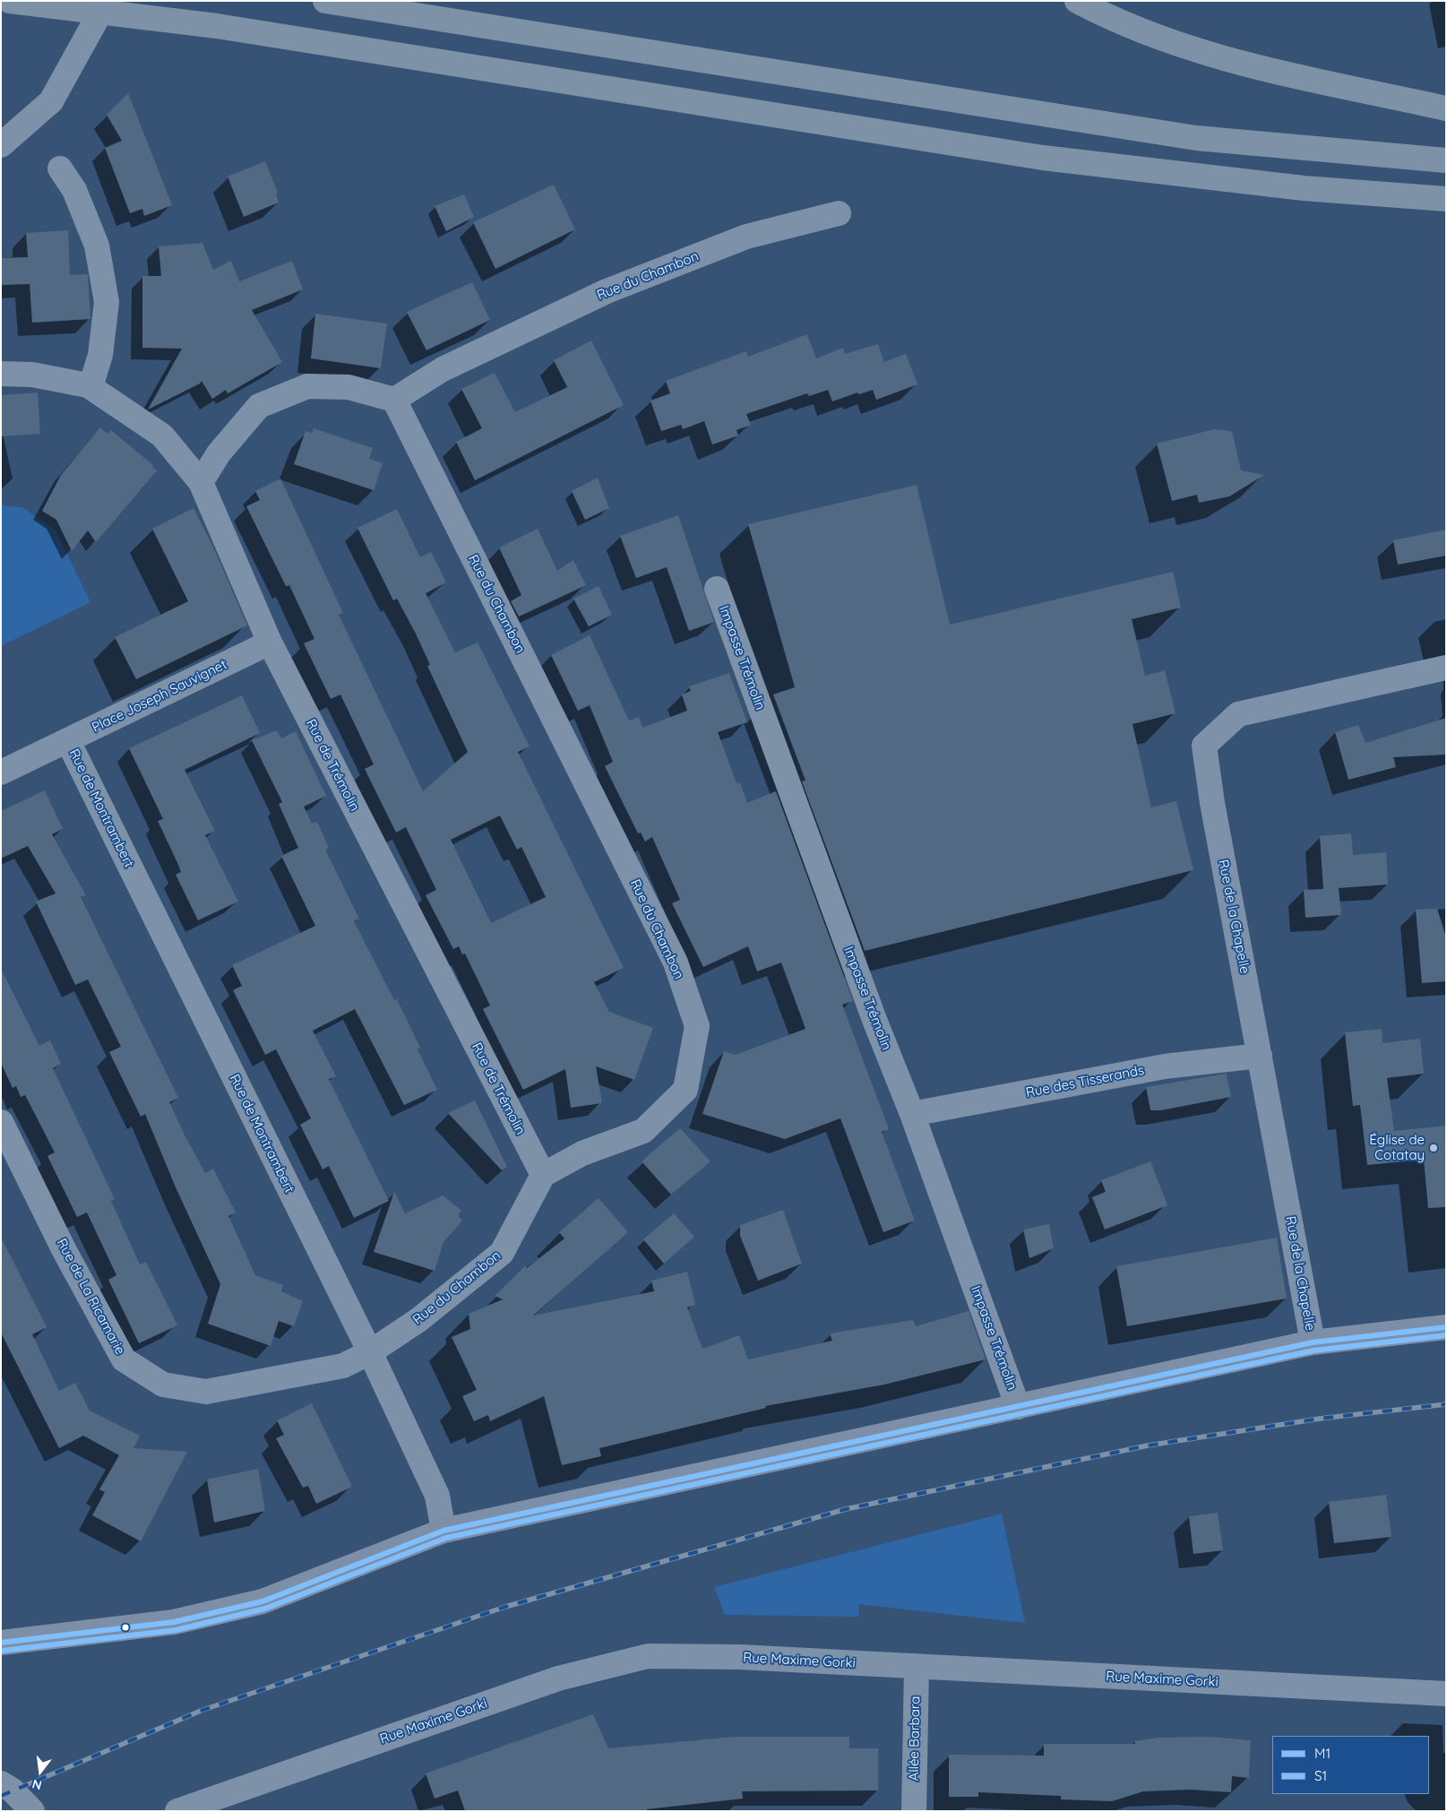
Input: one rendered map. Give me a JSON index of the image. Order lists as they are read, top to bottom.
{
  "streets": {
    "street": [
      "Rue du Chambon",
      "Impasse Trémolin",
      "Place Joseph Sauvignet",
      "Rue de Trémolin",
      "Rue de Montrambert",
      "Rue de la Chapelle",
      "Rue des Tisserands",
      "Rue de La Ricamarie",
      "Rue Maxime Gorki",
      "Allée Barbara"
    ]
  },
  "crossings": [
    ["Rue du Chambon", "Rue de Trémolin"],
    ["Rue du Chambon", "Rue de Montrambert"],
    ["Rue du Chambon", "Rue de La Ricamarie"],
    ["Impasse Trémolin", "Rue des Tisserands"],
    ["Place Joseph Sauvignet", "Rue de Trémolin"],
    ["Place Joseph Sauvignet", "Rue de Montrambert"],
    ["Rue de Montrambert", "Rue de La Ricamarie"],
    ["Rue de la Chapelle", "Rue des Tisserands"],
    ["Rue Maxime Gorki", "Allée Barbara"]
  ],
  "places": ["Église de Cotatay"],
  "lines": ["transit line M1", "transit line S1"],
  "legend": ["M1", "S1"],
  "north": "bottom"
}
